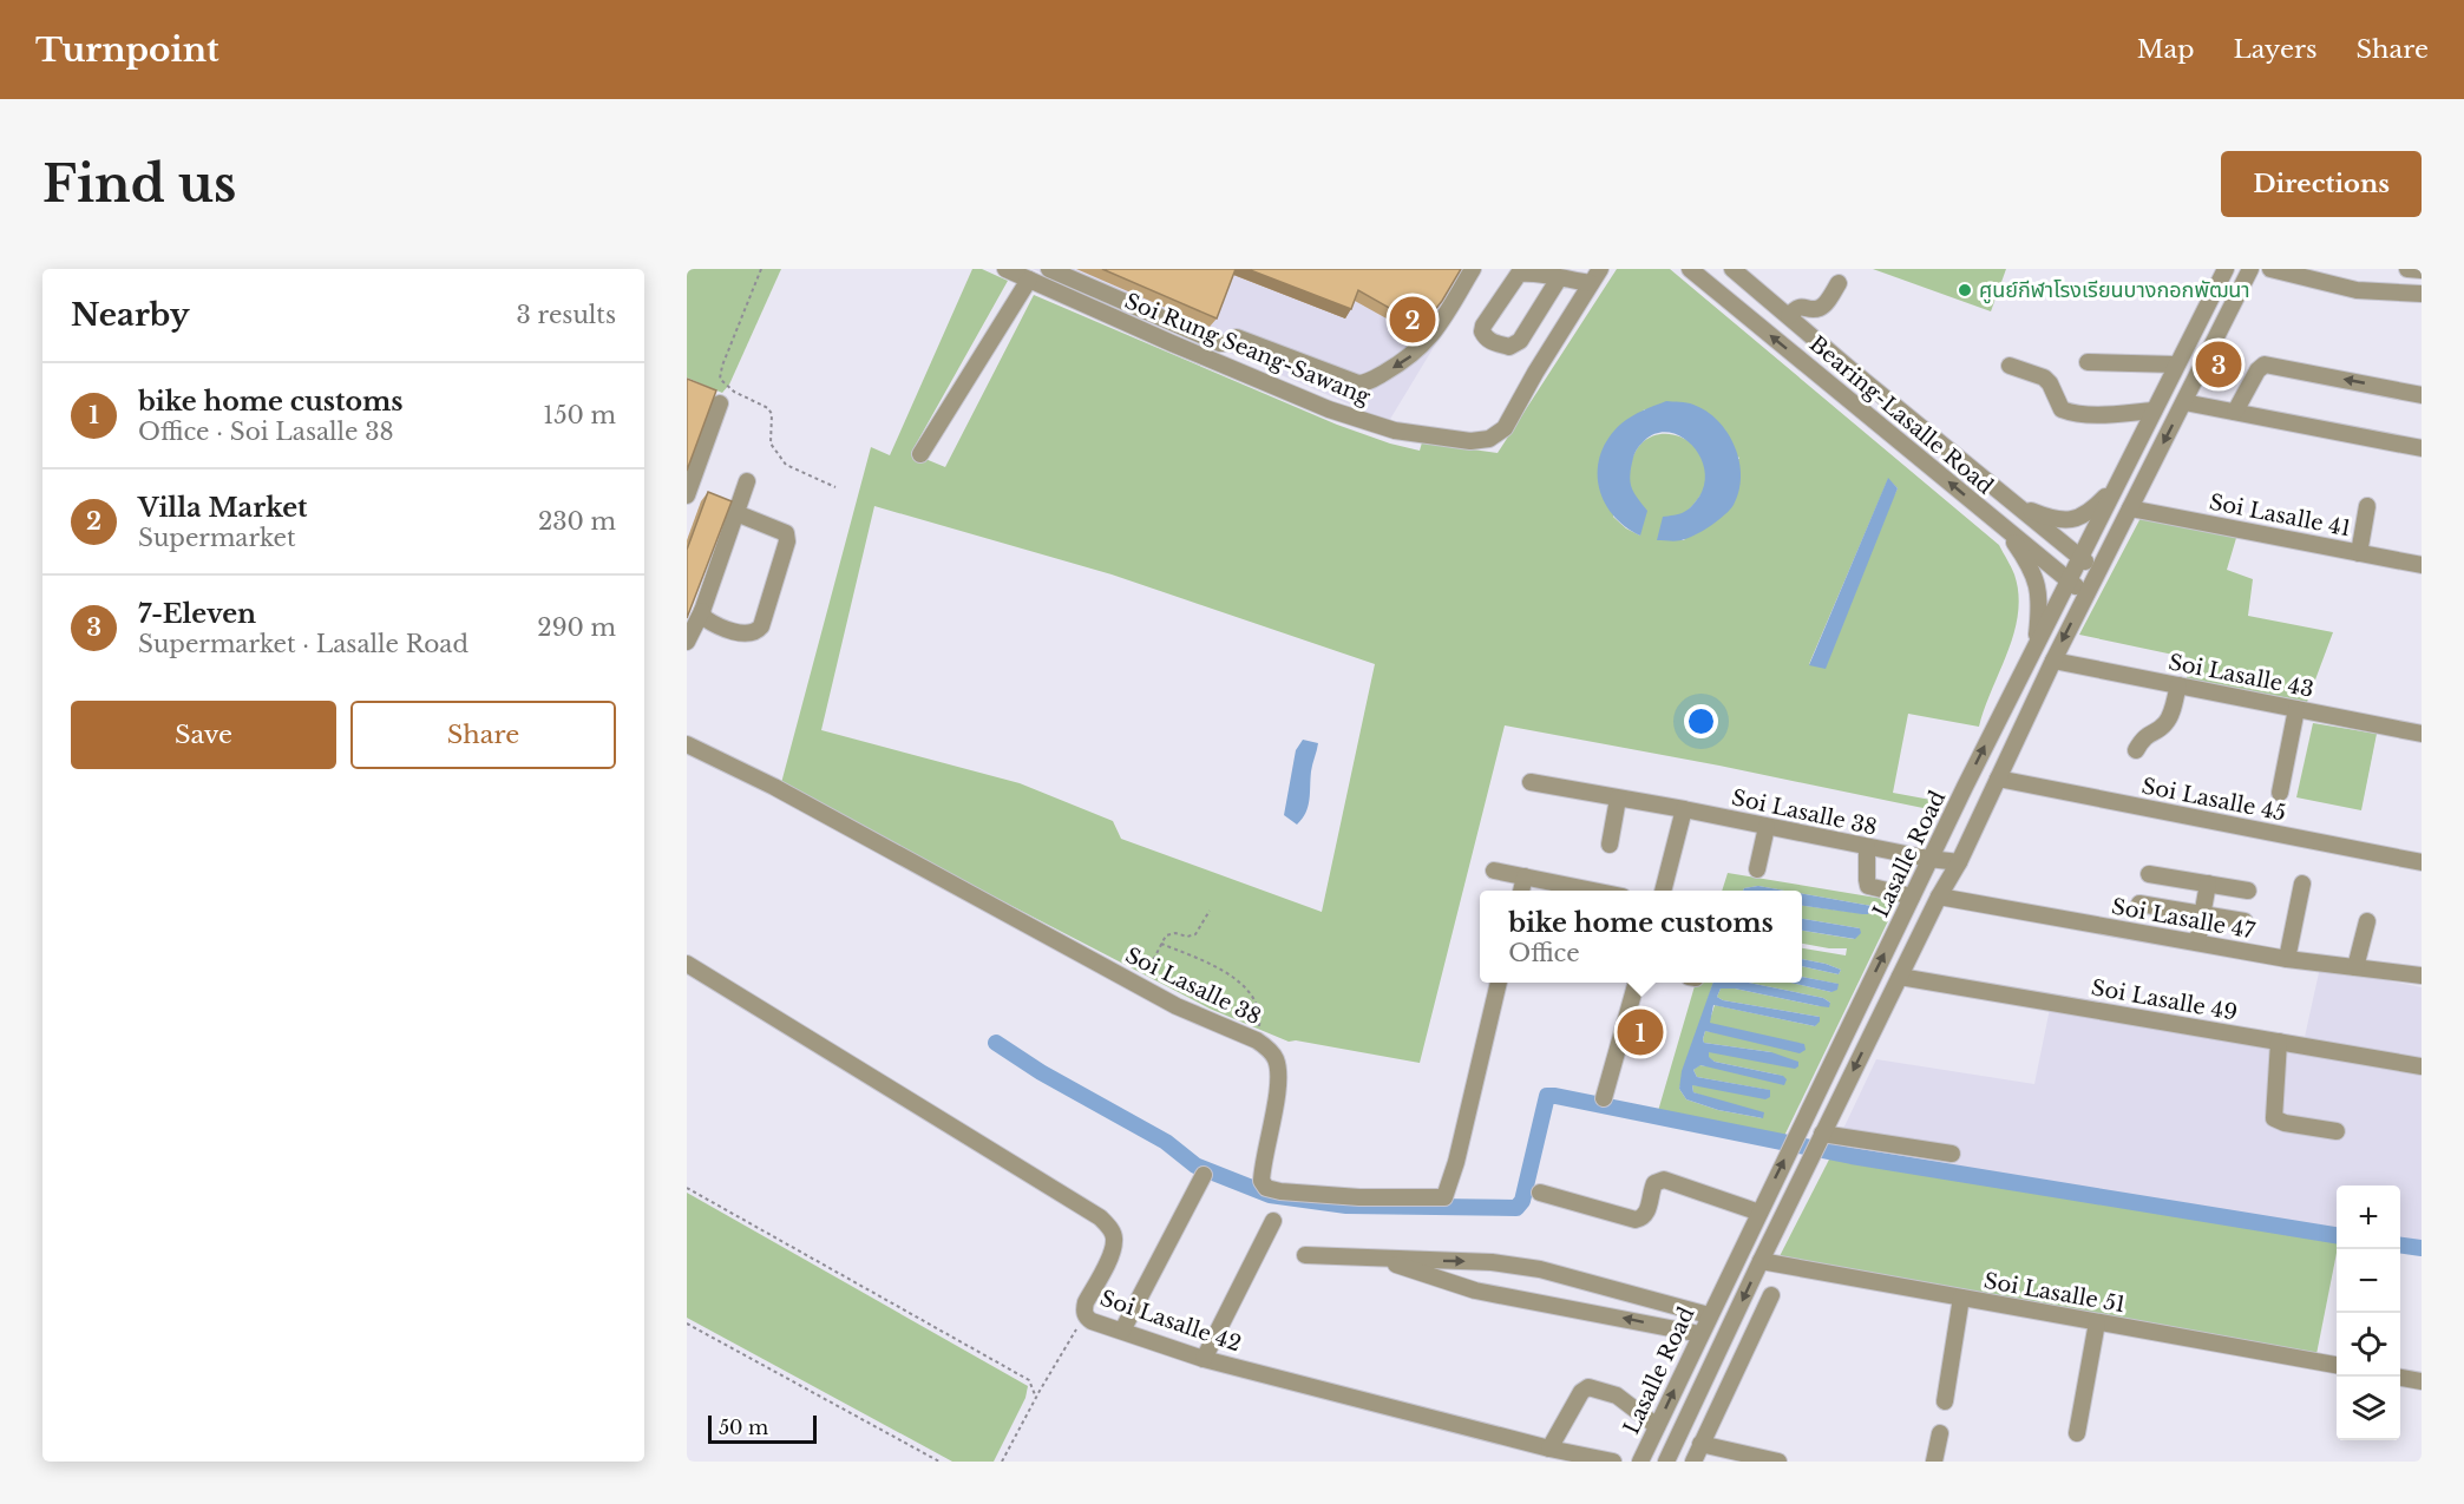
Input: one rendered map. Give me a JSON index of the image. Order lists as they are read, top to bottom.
{
  "streets": {
    "street": [
      "Soi Rung Seang-Sawang",
      "Bearing-Lasalle Road",
      "Soi Lasalle 41",
      "Soi Lasalle 43",
      "Soi Lasalle 45",
      "Soi Lasalle 38",
      "Lasalle Road",
      "Soi Lasalle 47",
      "Soi Lasalle 49",
      "Soi Lasalle 51",
      "Soi Lasalle 42"
    ]
  },
  "crossings": [
    ["Bearing-Lasalle Road", "Lasalle Road"],
    ["Soi Lasalle 38", "Lasalle Road"]
  ],
  "places": ["ศูนย์กีฬาโรงเรียนบางกอกพัฒนา"],
  "scale_bar": "50 m",
  "page": {
    "header": "Turnpoint",
    "nav": ["Map", "Layers", "Share"],
    "buttons": [
      "Directions",
      ["Save", "Share"]
    ],
    "title": "Find us",
    "heading": ["Nearby", "3 results"],
    "pins": ["2", "3", "1"],
    "list": [
      {
        "mark": "1",
        "name": "bike home customs",
        "note": "Office · Soi Lasalle 38",
        "value": "150 m"
      },
      {
        "mark": "2",
        "name": "Villa Market",
        "note": "Supermarket",
        "value": "230 m"
      },
      {
        "mark": "3",
        "name": "7-Eleven",
        "note": "Supermarket · Lasalle Road",
        "value": "290 m"
      }
    ],
    "popup": ["bike home customs", "Office"],
    "map_buttons": ["+", "−"],
    "scale": "50 m"
  }
}
